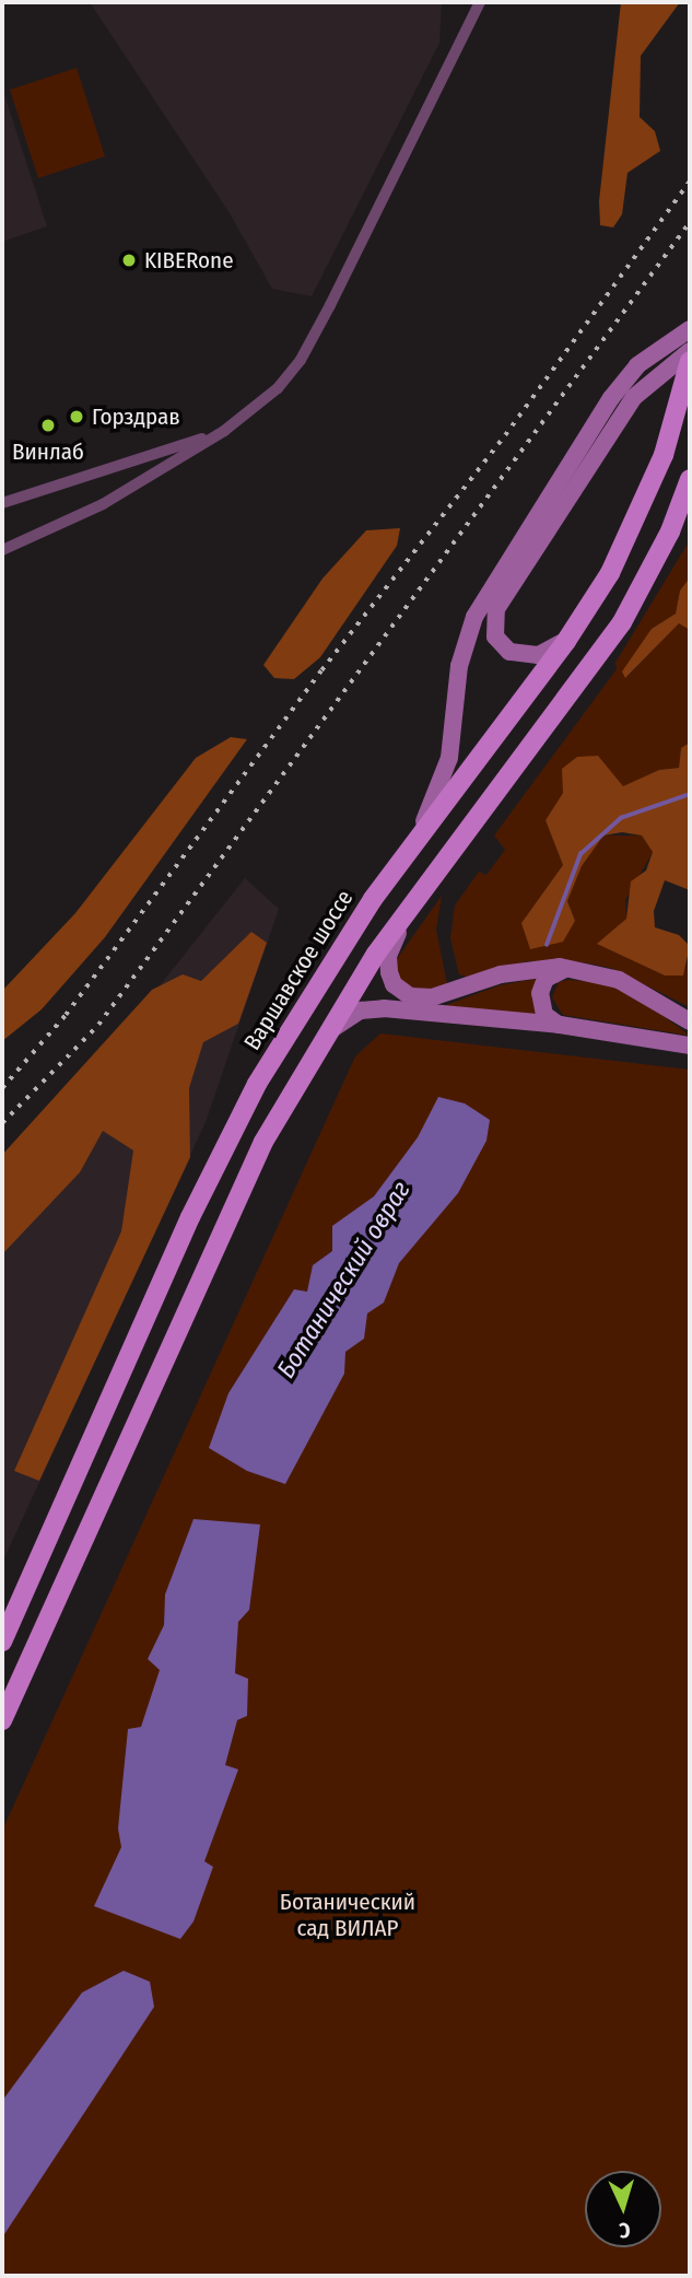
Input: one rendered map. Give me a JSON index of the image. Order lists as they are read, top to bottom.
{
  "streets": {
    "main road": ["Варшавское шоссе"]
  },
  "water": ["Ботанический овраг"],
  "parks": ["Ботанический сад ВИЛАР"],
  "places": ["KIBERone", "Горздрав", "Винлаб"],
  "north": "bottom"
}
